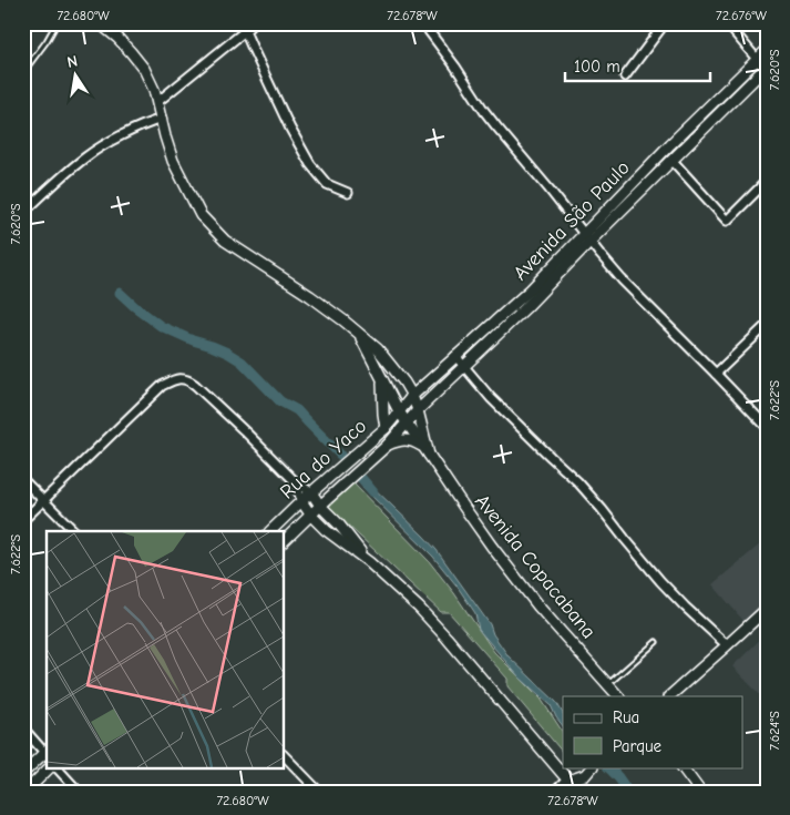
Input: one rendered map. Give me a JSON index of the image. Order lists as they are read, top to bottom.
{
  "streets": {
    "street": ["Avenida São Paulo", "Rua do Yaco", "Avenida Copacabana"]
  },
  "crossings": [
    ["Avenida São Paulo", "Rua do Yaco"],
    ["Avenida São Paulo", "Avenida Copacabana"],
    ["Rua do Yaco", "Avenida Copacabana"]
  ],
  "legend": ["Rua", "Parque"],
  "scale_bar": "100 m",
  "north": "top",
  "coordinates": [
    "72.680°W",
    "72.678°W",
    "72.676°W",
    "7.620°S",
    "7.622°S",
    "7.624°S"
  ]
}
